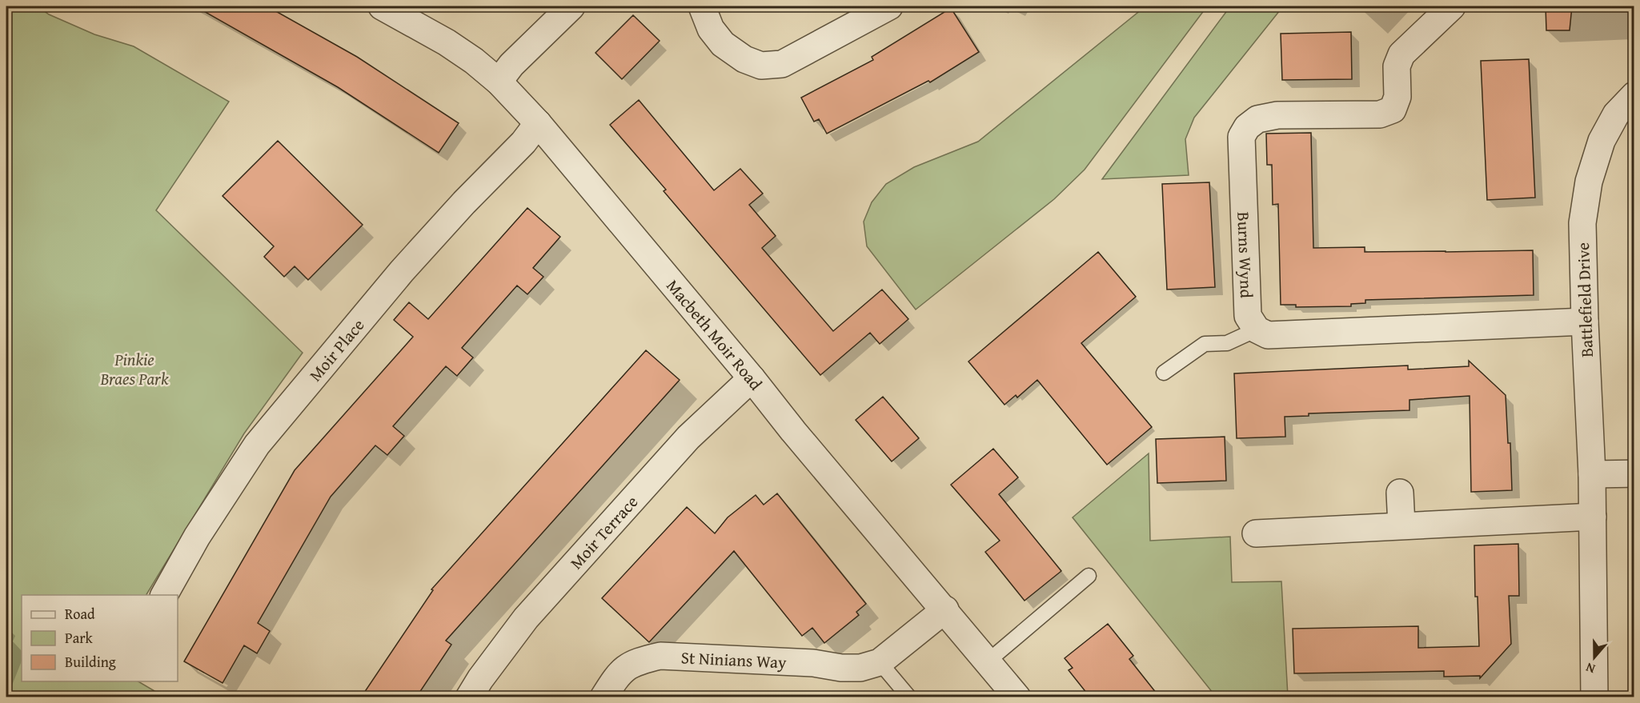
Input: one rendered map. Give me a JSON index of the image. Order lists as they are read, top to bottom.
{
  "streets": {
    "street": [
      "Burns Wynd",
      "Battlefield Drive",
      "Macbeth Moir Road",
      "Moir Place",
      "Moir Terrace",
      "St Ninians Way"
    ]
  },
  "crossings": [
    ["Macbeth Moir Road", "Moir Place"],
    ["Macbeth Moir Road", "Moir Terrace"],
    ["Macbeth Moir Road", "St Ninians Way"]
  ],
  "parks": ["Pinkie Braes Park"],
  "legend": ["Road", "Park", "Building"],
  "north": "bottom"
}
